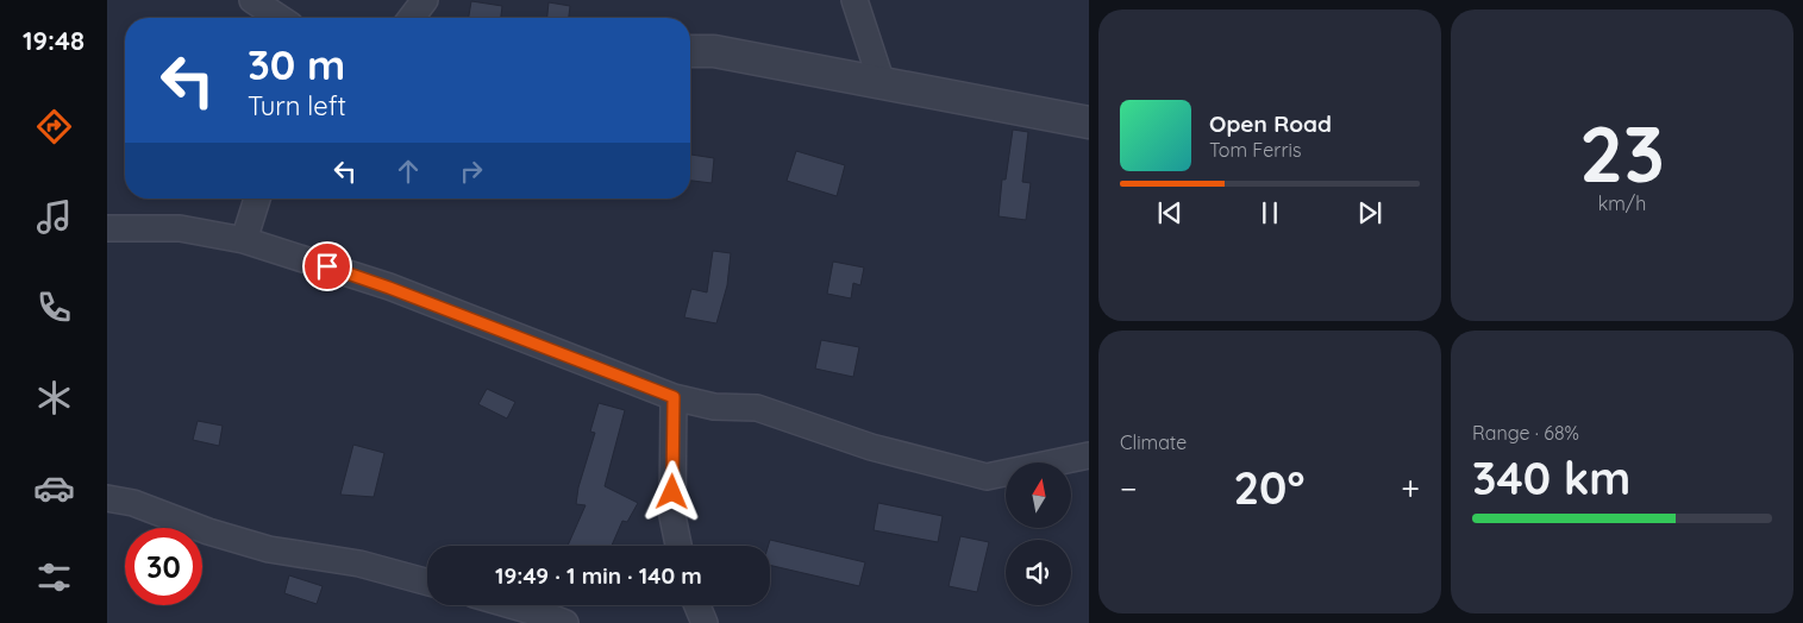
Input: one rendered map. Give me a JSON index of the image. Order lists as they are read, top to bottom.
{
  "north": "top",
  "page": {
    "tabs": "19:48",
    "tile": [
      ["23", "km/h"],
      "Climate",
      ["Range · 68%", "340 km"]
    ],
    "turn": ["30 m", "Turn left"],
    "song": ["Open Road", "Tom Ferris"],
    "heat": ["−", "20°", "+"],
    "limit": "30",
    "trip": "19:49 · 1 min · 140 m"
  }
}
